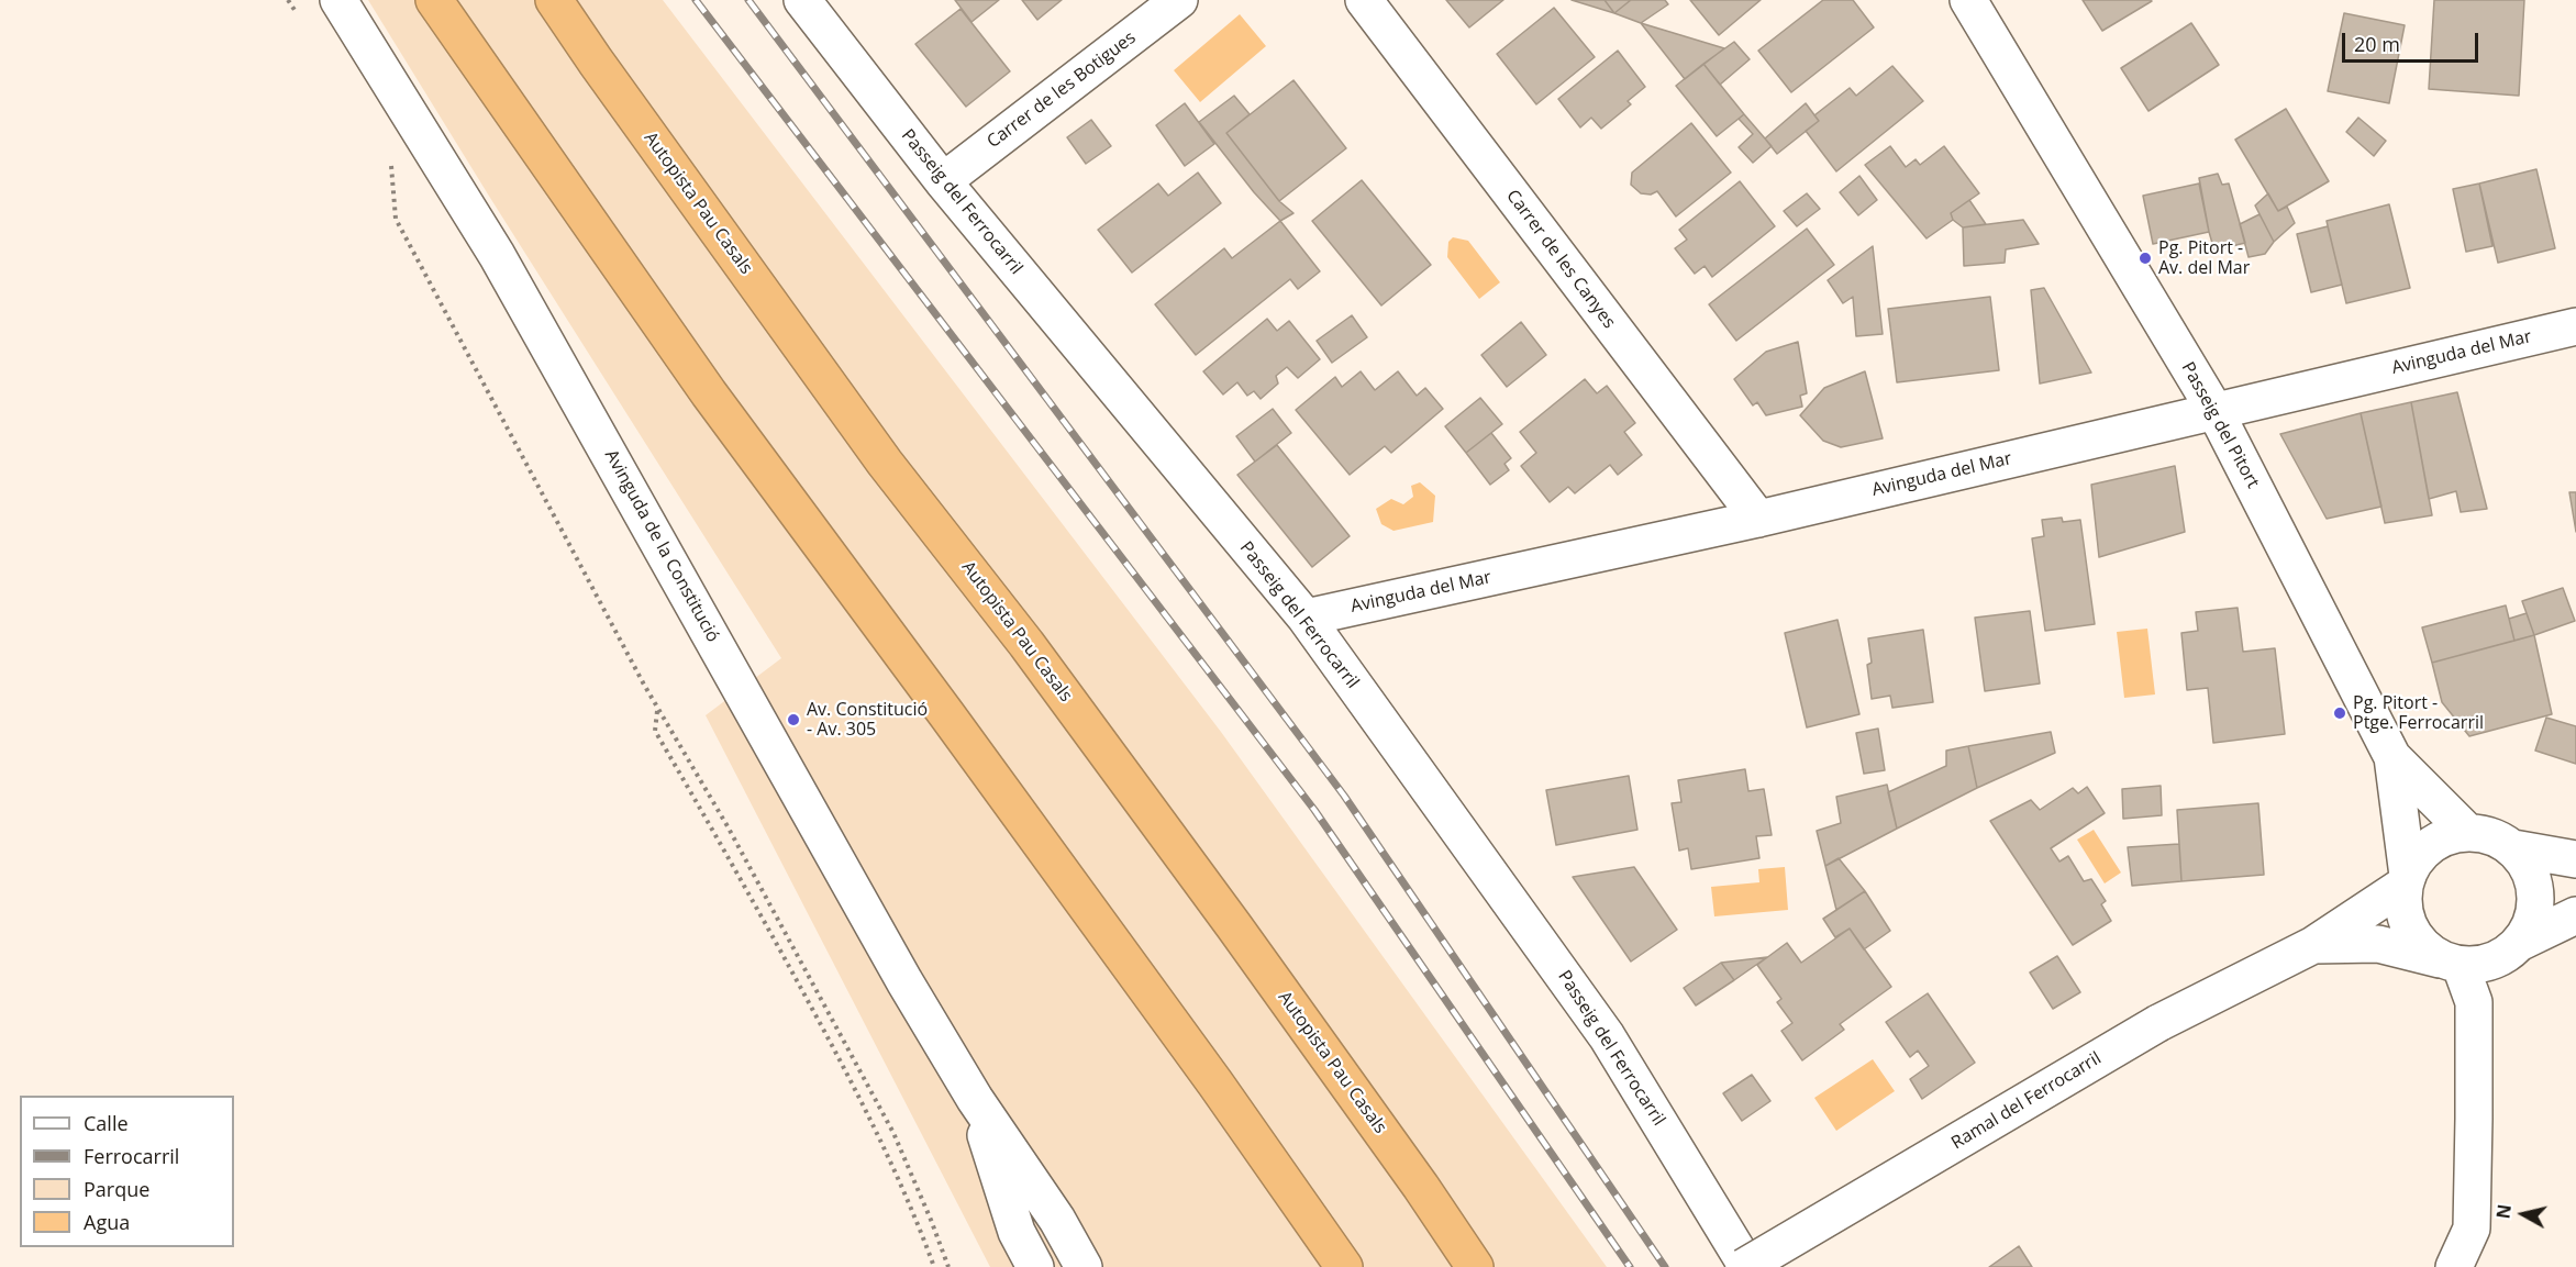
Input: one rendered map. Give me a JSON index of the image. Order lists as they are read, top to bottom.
{
  "streets": {
    "highway": ["Autopista Pau Casals"],
    "street": [
      "Carrer de les Botigues",
      "Passeig del Ferrocarril",
      "Carrer de les Canyes",
      "Avinguda del Mar",
      "Passeig del Pitort",
      "Avinguda de la Constitució",
      "Ramal del Ferrocarril"
    ]
  },
  "crossings": [
    ["Carrer de les Botigues", "Passeig del Ferrocarril"],
    ["Passeig del Ferrocarril", "Avinguda del Mar"],
    ["Passeig del Ferrocarril", "Ramal del Ferrocarril"],
    ["Carrer de les Canyes", "Avinguda del Mar"],
    ["Avinguda del Mar", "Passeig del Pitort"],
    ["Passeig del Pitort", "Ramal del Ferrocarril"]
  ],
  "places": ["Pg. Pitort - Av. del Mar", "Pg. Pitort - Ptge. Ferrocarril", "Av. Constitució - Av. 305"],
  "legend": [
    "Calle",
    "Ferrocarril",
    "Parque",
    "Agua"
  ],
  "scale_bar": "20 m",
  "north": "left"
}
